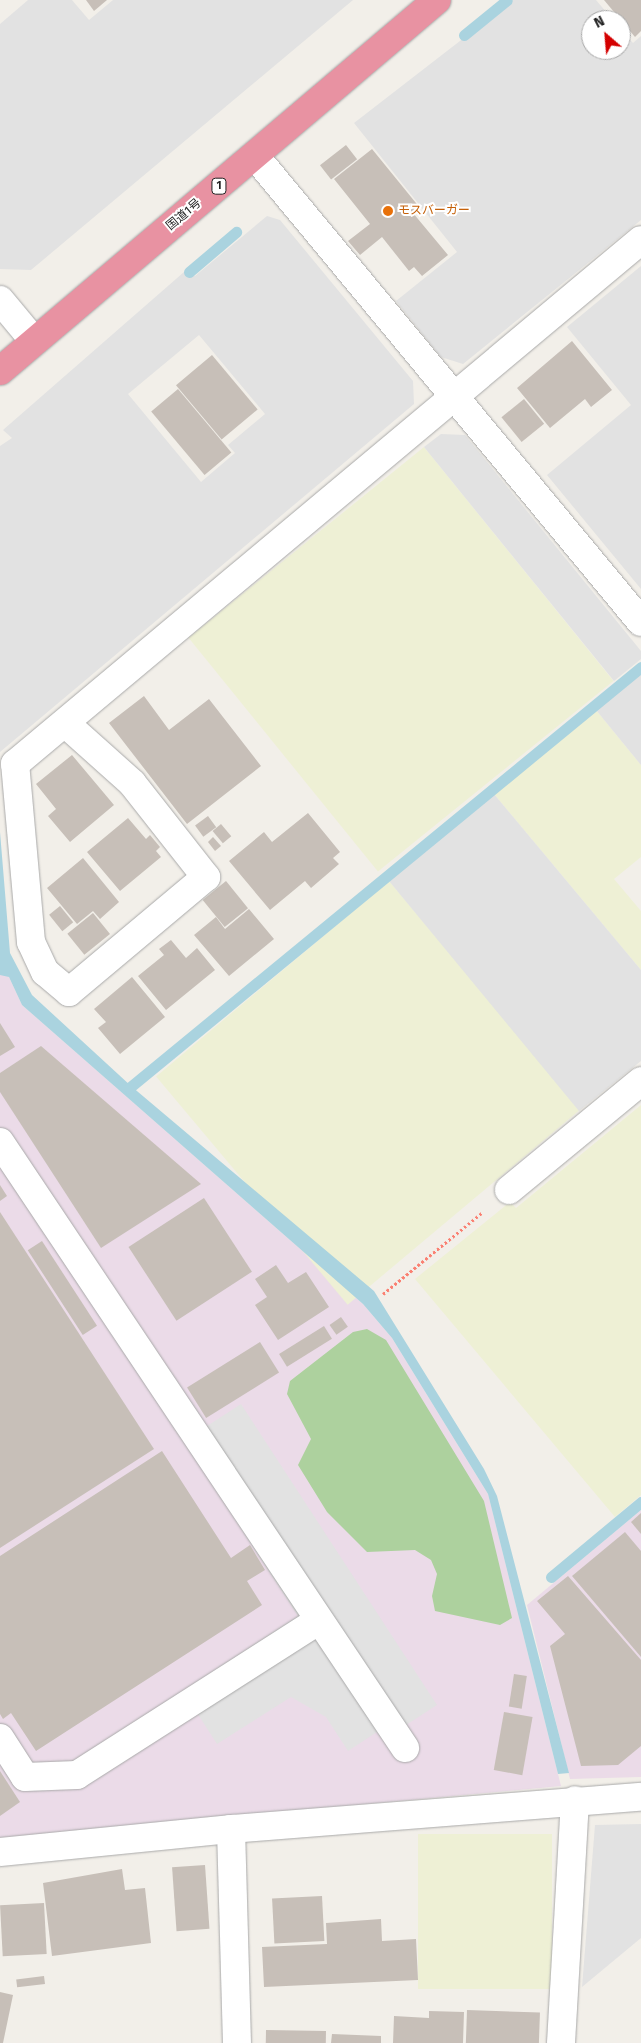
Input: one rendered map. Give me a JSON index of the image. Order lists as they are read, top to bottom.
{
  "streets": {
    "highway": ["1", "国道1号"]
  },
  "places": ["モスバーガー"],
  "north": "top left"
}
